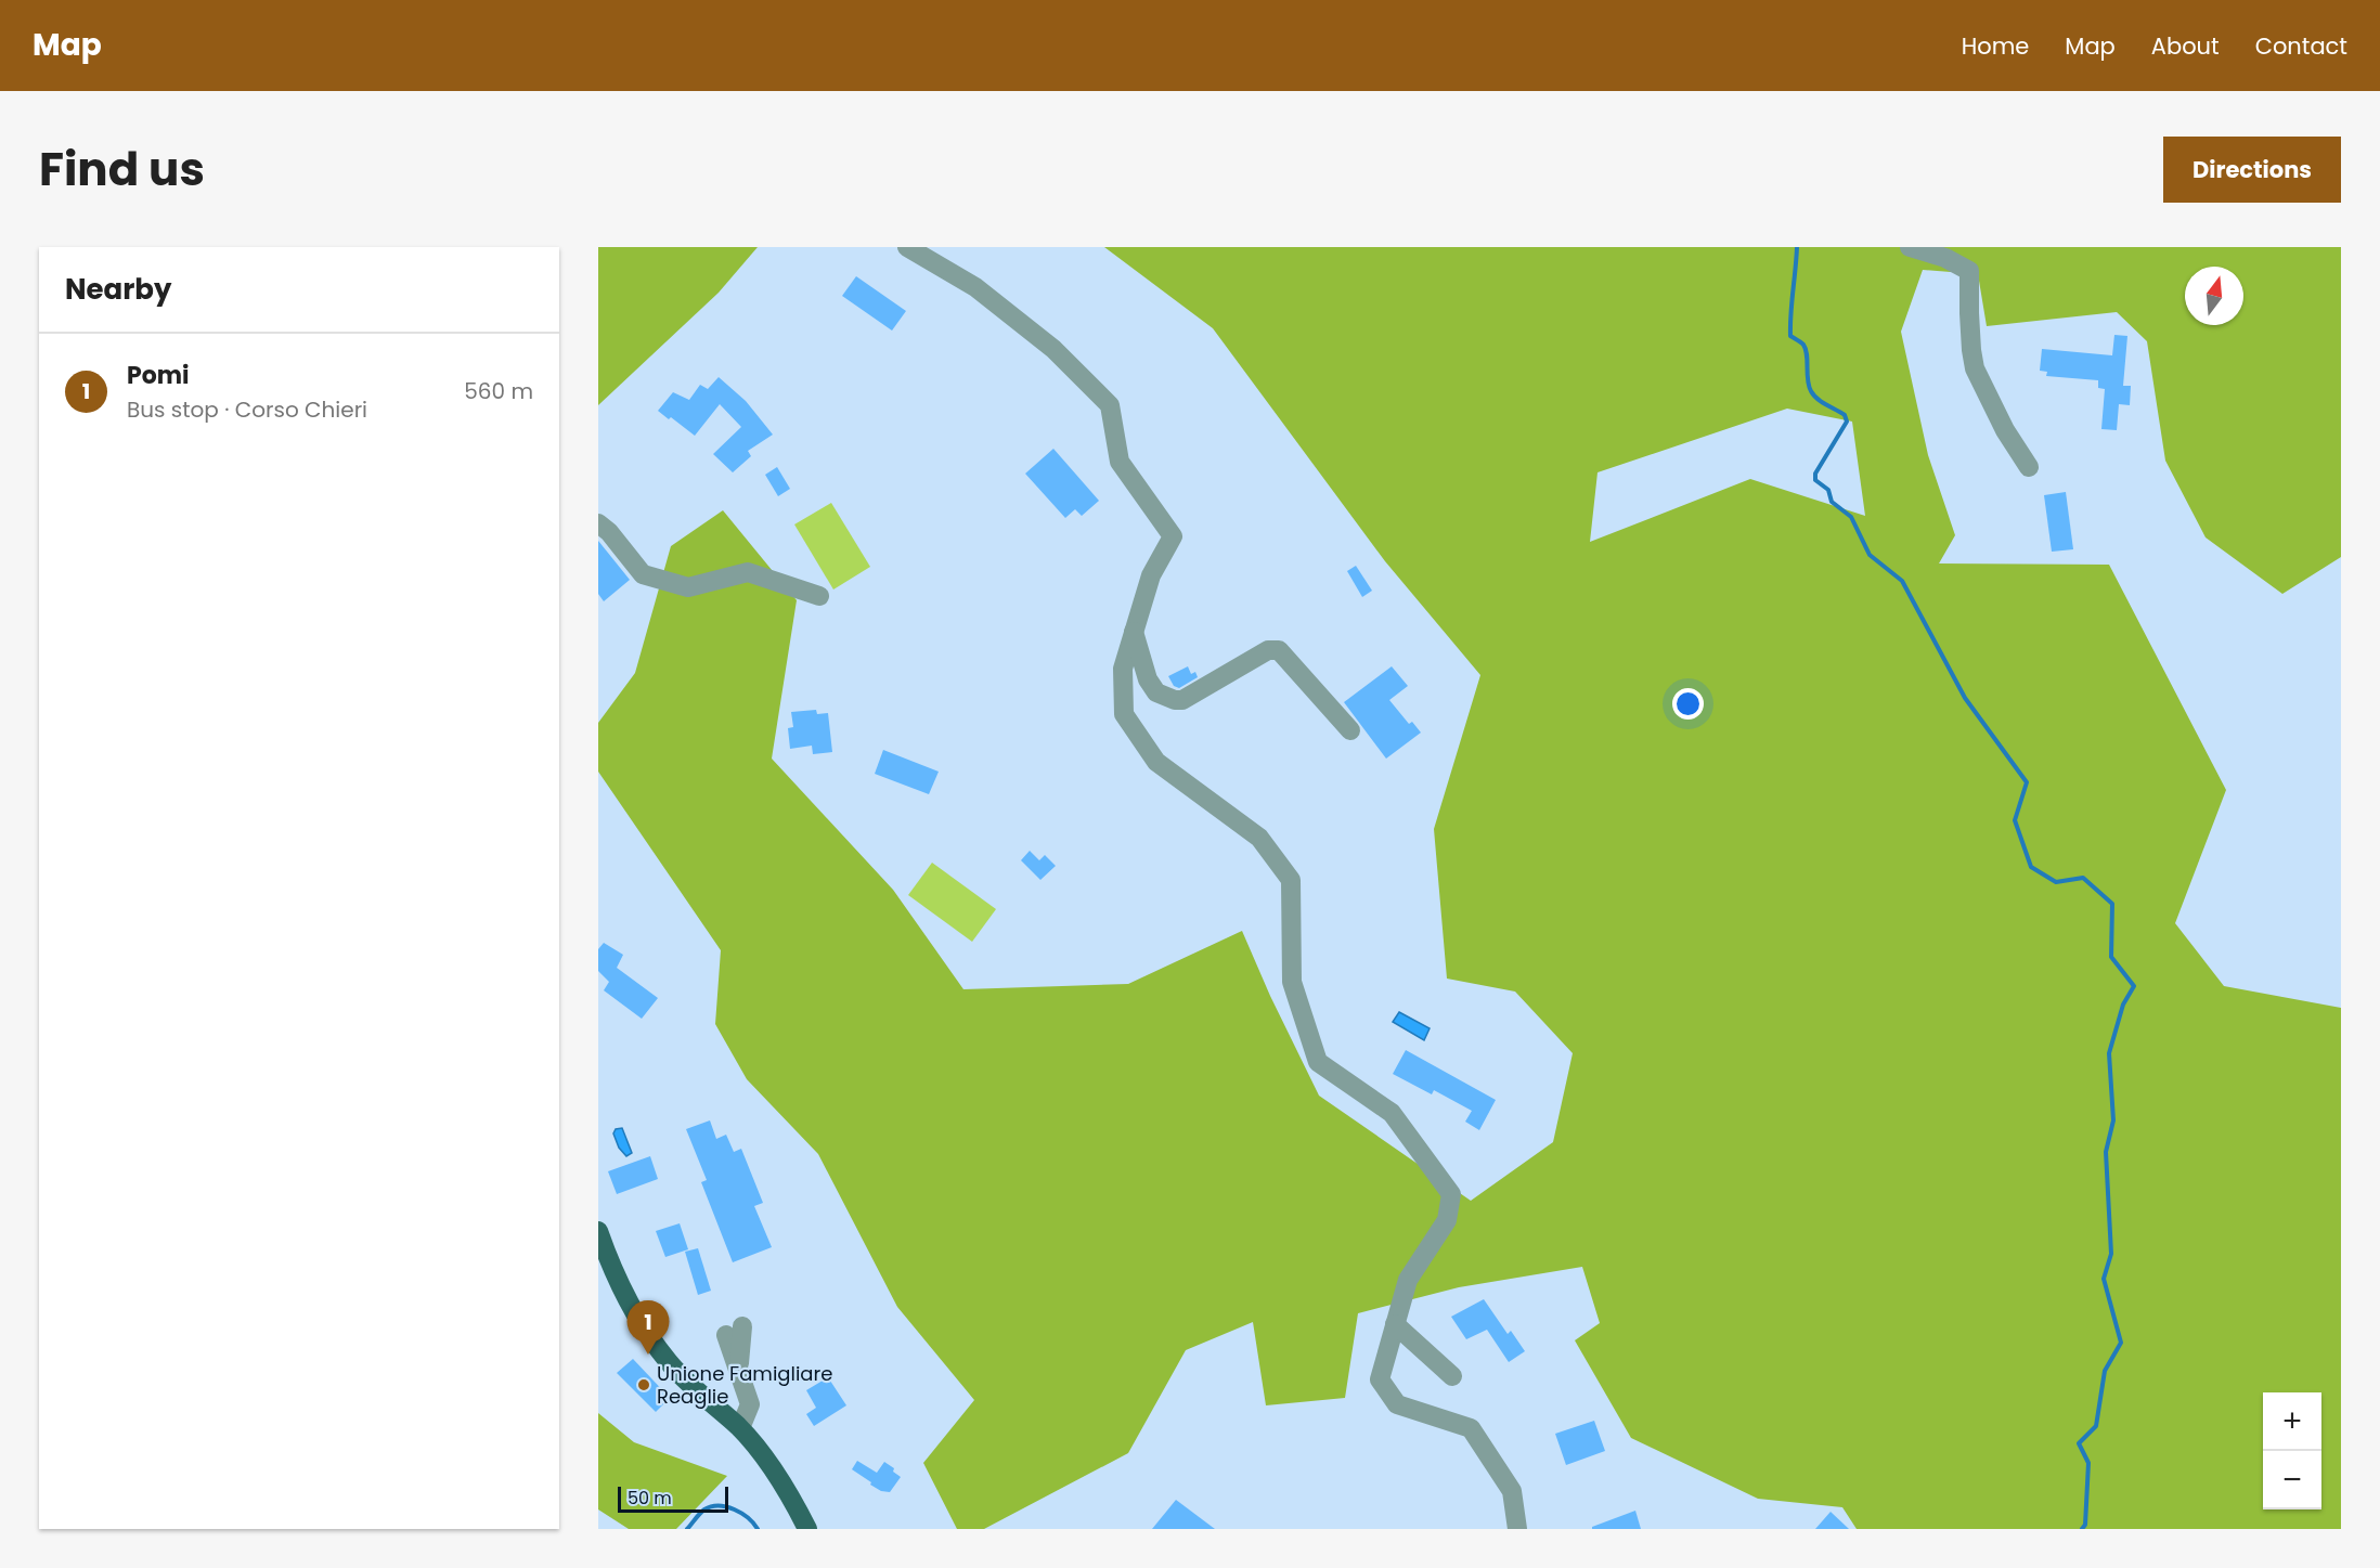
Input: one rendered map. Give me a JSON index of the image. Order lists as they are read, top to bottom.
{
  "places": ["Unione Famigliare Reaglie"],
  "scale_bar": "50 m",
  "north": "top",
  "page": {
    "header": "Map",
    "nav": [
      "Home",
      "Map",
      "About",
      "Contact"
    ],
    "title": "Find us",
    "buttons": "Directions",
    "heading": "Nearby",
    "list": [
      {
        "mark": "1",
        "name": "Pomi",
        "note": "Bus stop · Corso Chieri",
        "value": "560 m"
      }
    ],
    "pins": "1",
    "map_buttons": ["+", "−"],
    "scale": "50 m"
  }
}
